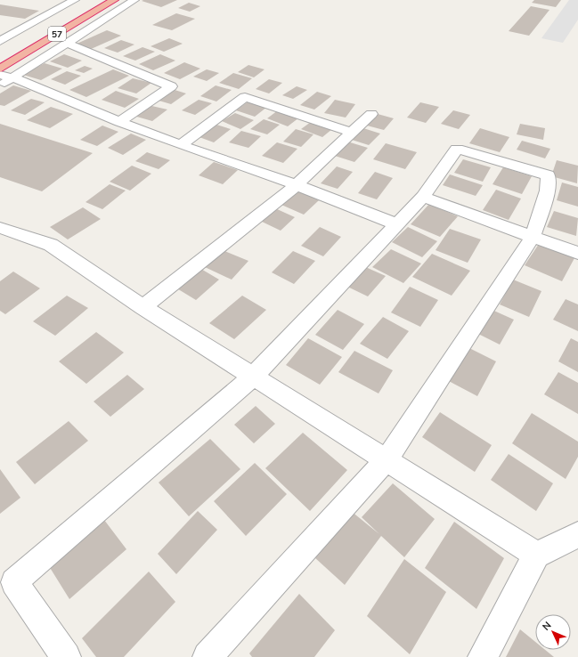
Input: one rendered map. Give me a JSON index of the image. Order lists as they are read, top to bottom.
{
  "streets": {
    "highway": ["57"]
  },
  "north": "top left"
}
